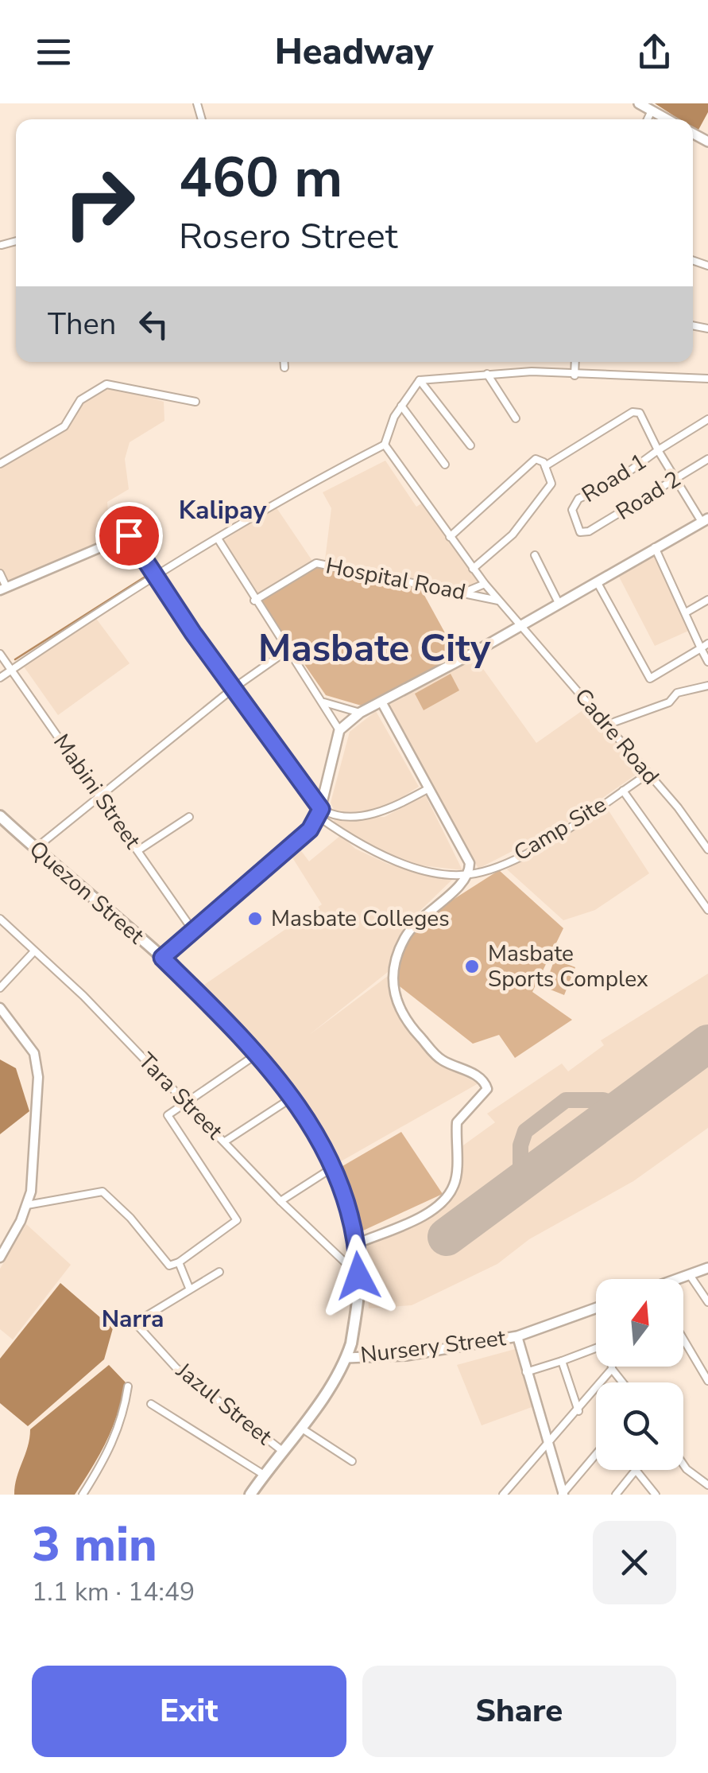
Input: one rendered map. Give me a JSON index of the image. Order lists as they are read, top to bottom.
{
  "streets": {
    "main road": ["Quezon Street", "Nursery Street"],
    "street": [
      "Road 1",
      "Road 2",
      "Hospital Road",
      "Cadre Road",
      "Mabini Street",
      "Camp Site",
      "Tara Street",
      "Jazul Street"
    ]
  },
  "crossings": [
    ["Road 1", "Road 2"],
    ["Hospital Road", "Cadre Road"],
    ["Cadre Road", "Camp Site"],
    ["Quezon Street", "Tara Street"],
    ["Quezon Street", "Nursery Street"],
    ["Quezon Street", "Jazul Street"]
  ],
  "districts": ["Kalipay", "Masbate City", "Narra"],
  "places": ["Masbate Colleges", "Masbate Sports Complex"],
  "north": "top",
  "page": {
    "header": "Headway",
    "turn": ["460 m", "Rosero Street"],
    "then": "Then",
    "heading": ["3 min", "1.1 km · 14:49"],
    "buttons": ["Exit", "Share"]
  }
}
